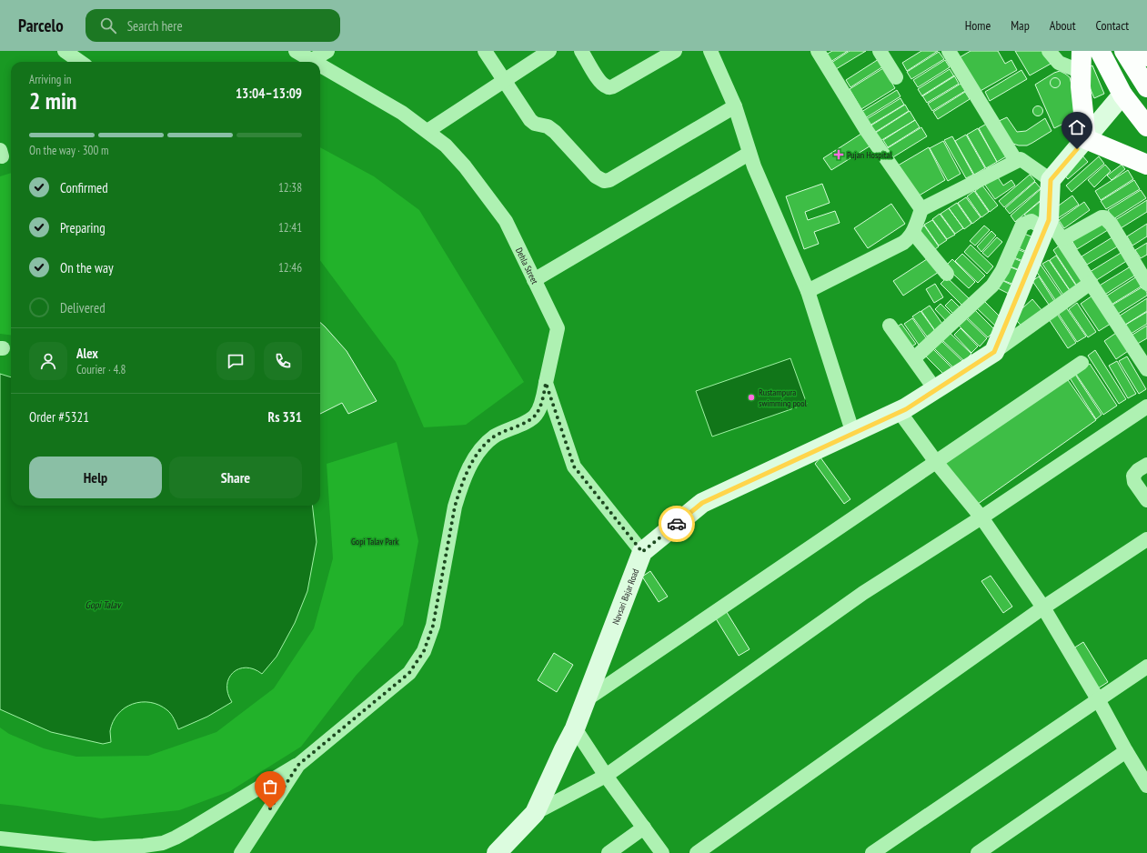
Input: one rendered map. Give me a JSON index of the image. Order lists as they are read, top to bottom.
{
  "streets": {
    "main road": ["Navsari Bajar Road"],
    "street": ["Dehla Street"]
  },
  "water": ["Gopi Talav"],
  "parks": ["Gopi Talav Park"],
  "places": {
    "health": ["Pujan Hospital"],
    "other": ["Rustampura swimming pool"]
  },
  "page": {
    "header": "Parcelo",
    "search": "Search here",
    "nav": [
      "Home",
      "Map",
      "About",
      "Contact"
    ],
    "heading": ["2 min", "Arriving in", "13:04–13:09"],
    "panel": [
      "Alex",
      "Courier · 4.8",
      "Order #5321",
      "Rs 331"
    ],
    "bar": "On the way · 300 m",
    "list": [
      ["Confirmed", "12:38"],
      ["Preparing", "12:41"],
      ["On the way", "12:46"],
      "Delivered"
    ],
    "buttons": ["Help", "Share"]
  }
}
